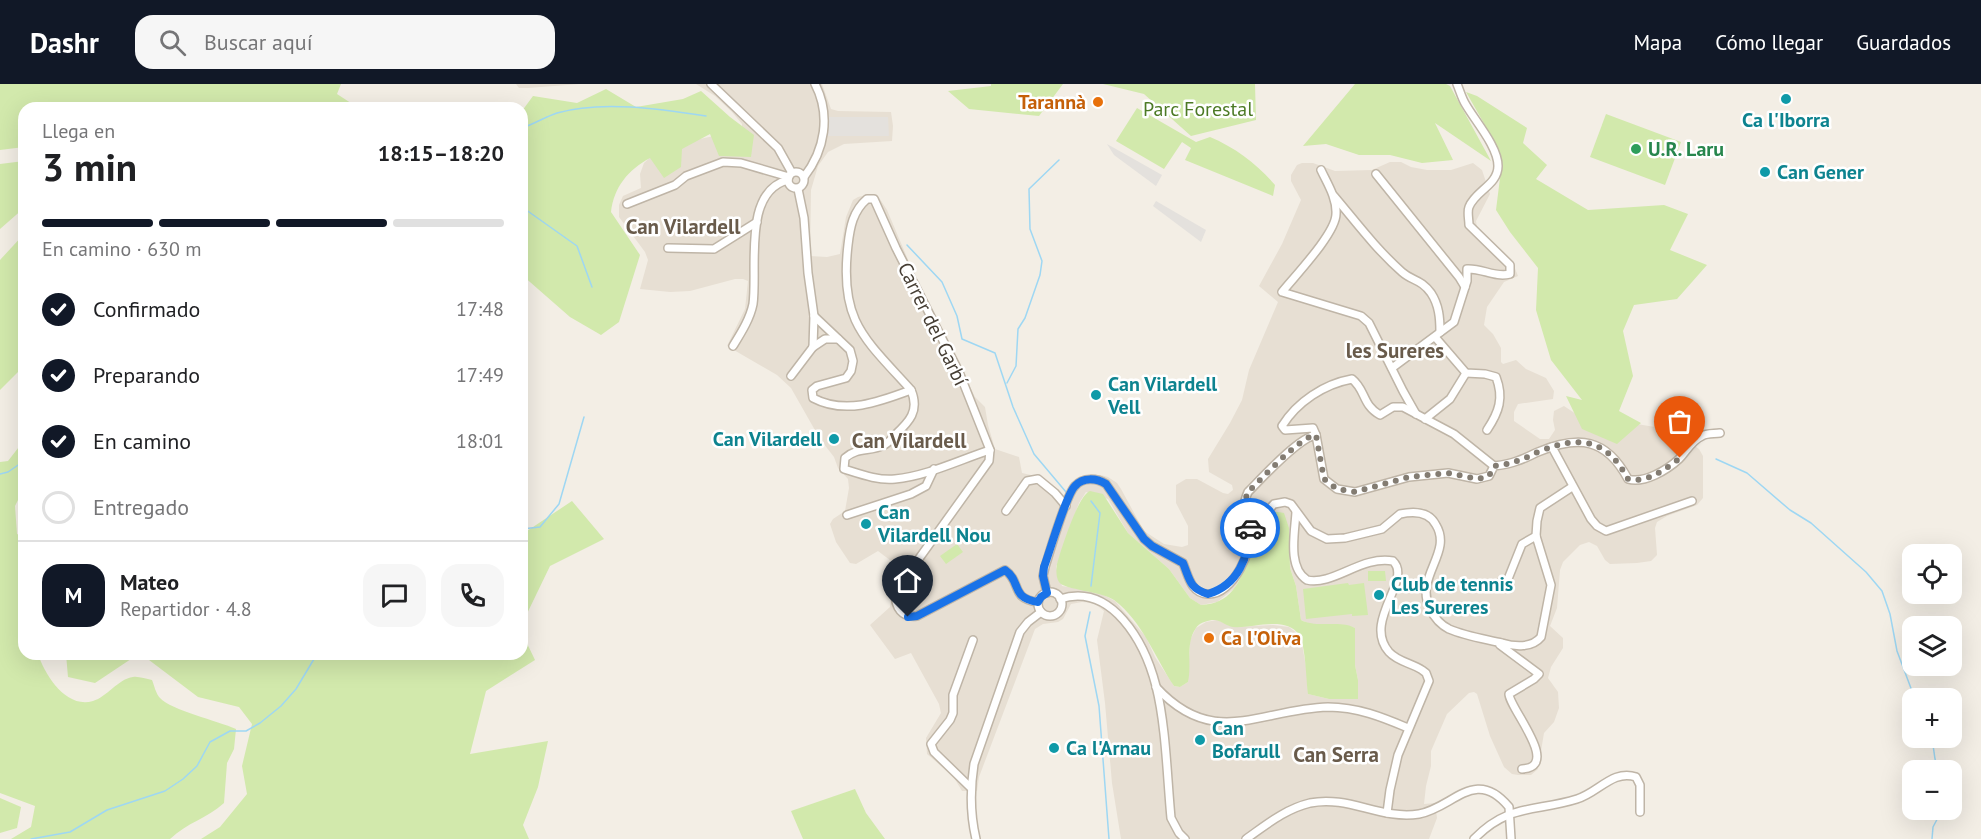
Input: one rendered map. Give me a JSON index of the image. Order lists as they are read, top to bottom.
{
  "streets": {
    "street": ["Carrer del Garbí"]
  },
  "districts": [
    "Can Vilardell",
    "les Sureres",
    "Can Vilardell",
    "Can Serra"
  ],
  "parks": ["Parc Forestal"],
  "places": [
    "Ca l'Iborra",
    "Tarannà",
    "U.R. Laru",
    "Can Gener",
    "Can Vilardell Vell",
    "Can Vilardell",
    "Can Vilardell Nou",
    "Club de tennis Les Sureres",
    "Ca l'Oliva",
    "Can Bofarull",
    "Ca l'Arnau"
  ],
  "page": {
    "header": "Dashr",
    "search": "Buscar aquí",
    "nav": ["Mapa", "Cómo llegar", "Guardados"],
    "heading": ["3 min", "Llega en", "18:15–18:20"],
    "panel": ["Mateo", "Repartidor · 4.8"],
    "bar": "En camino · 630 m",
    "list": [
      ["Confirmado", "17:48"],
      ["Preparando", "17:49"],
      ["En camino", "18:01"],
      "Entregado"
    ],
    "map_buttons": ["+", "−"],
    "round": "M"
  }
}
